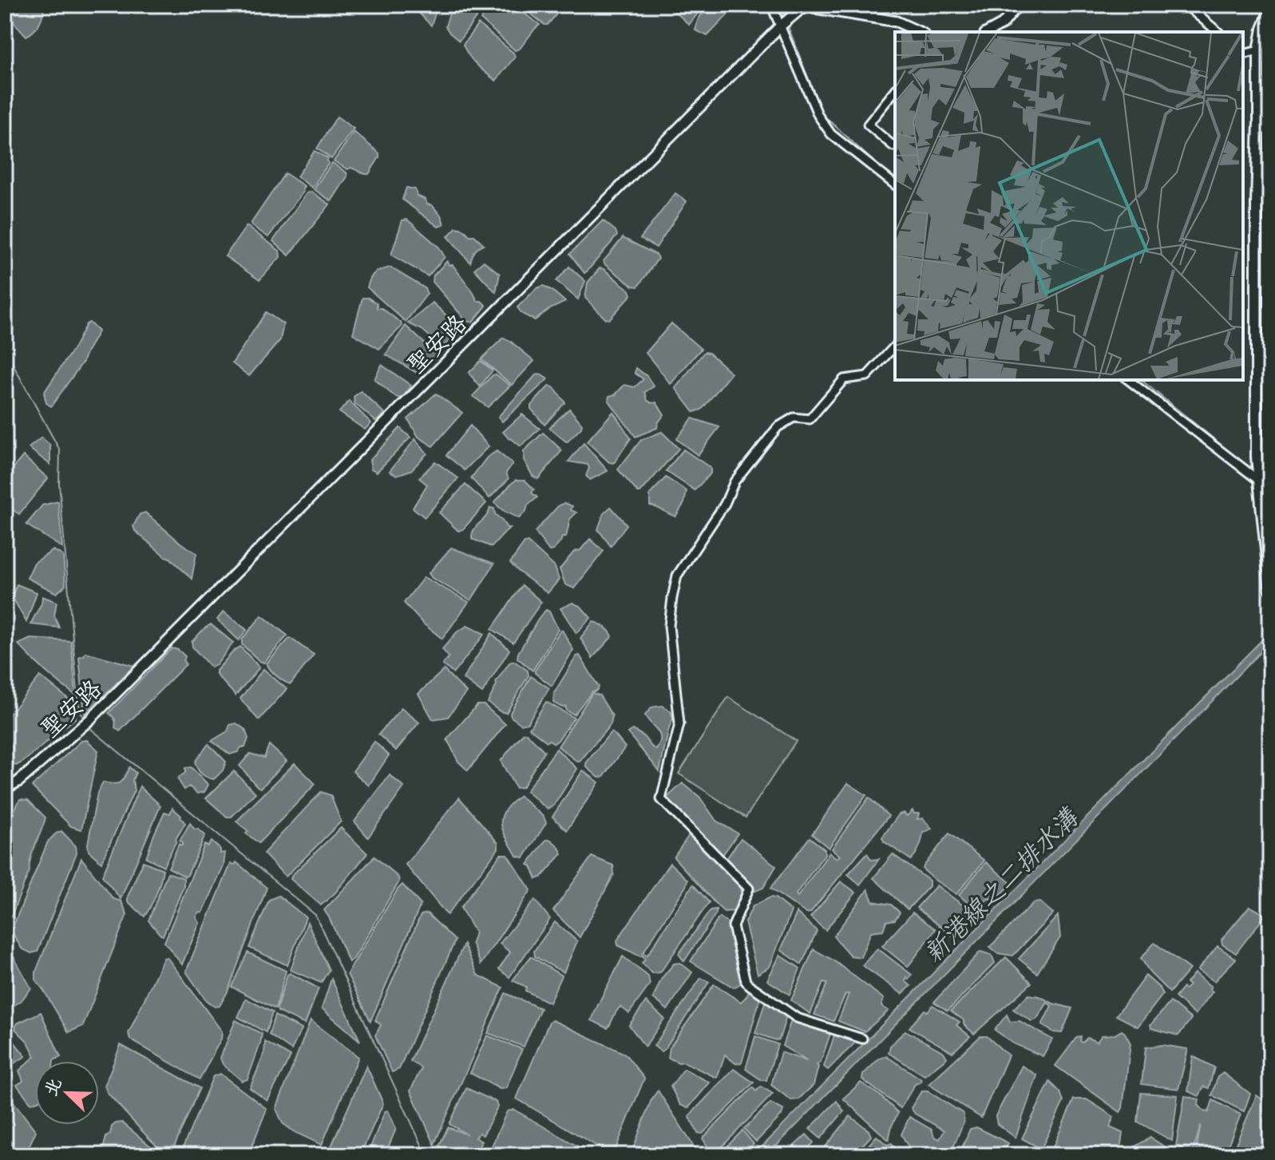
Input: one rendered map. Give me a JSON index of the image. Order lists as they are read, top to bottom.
{
  "streets": {
    "street": ["聖安路"]
  },
  "water": ["新港線之二排水溝"],
  "north": "top left"
}
